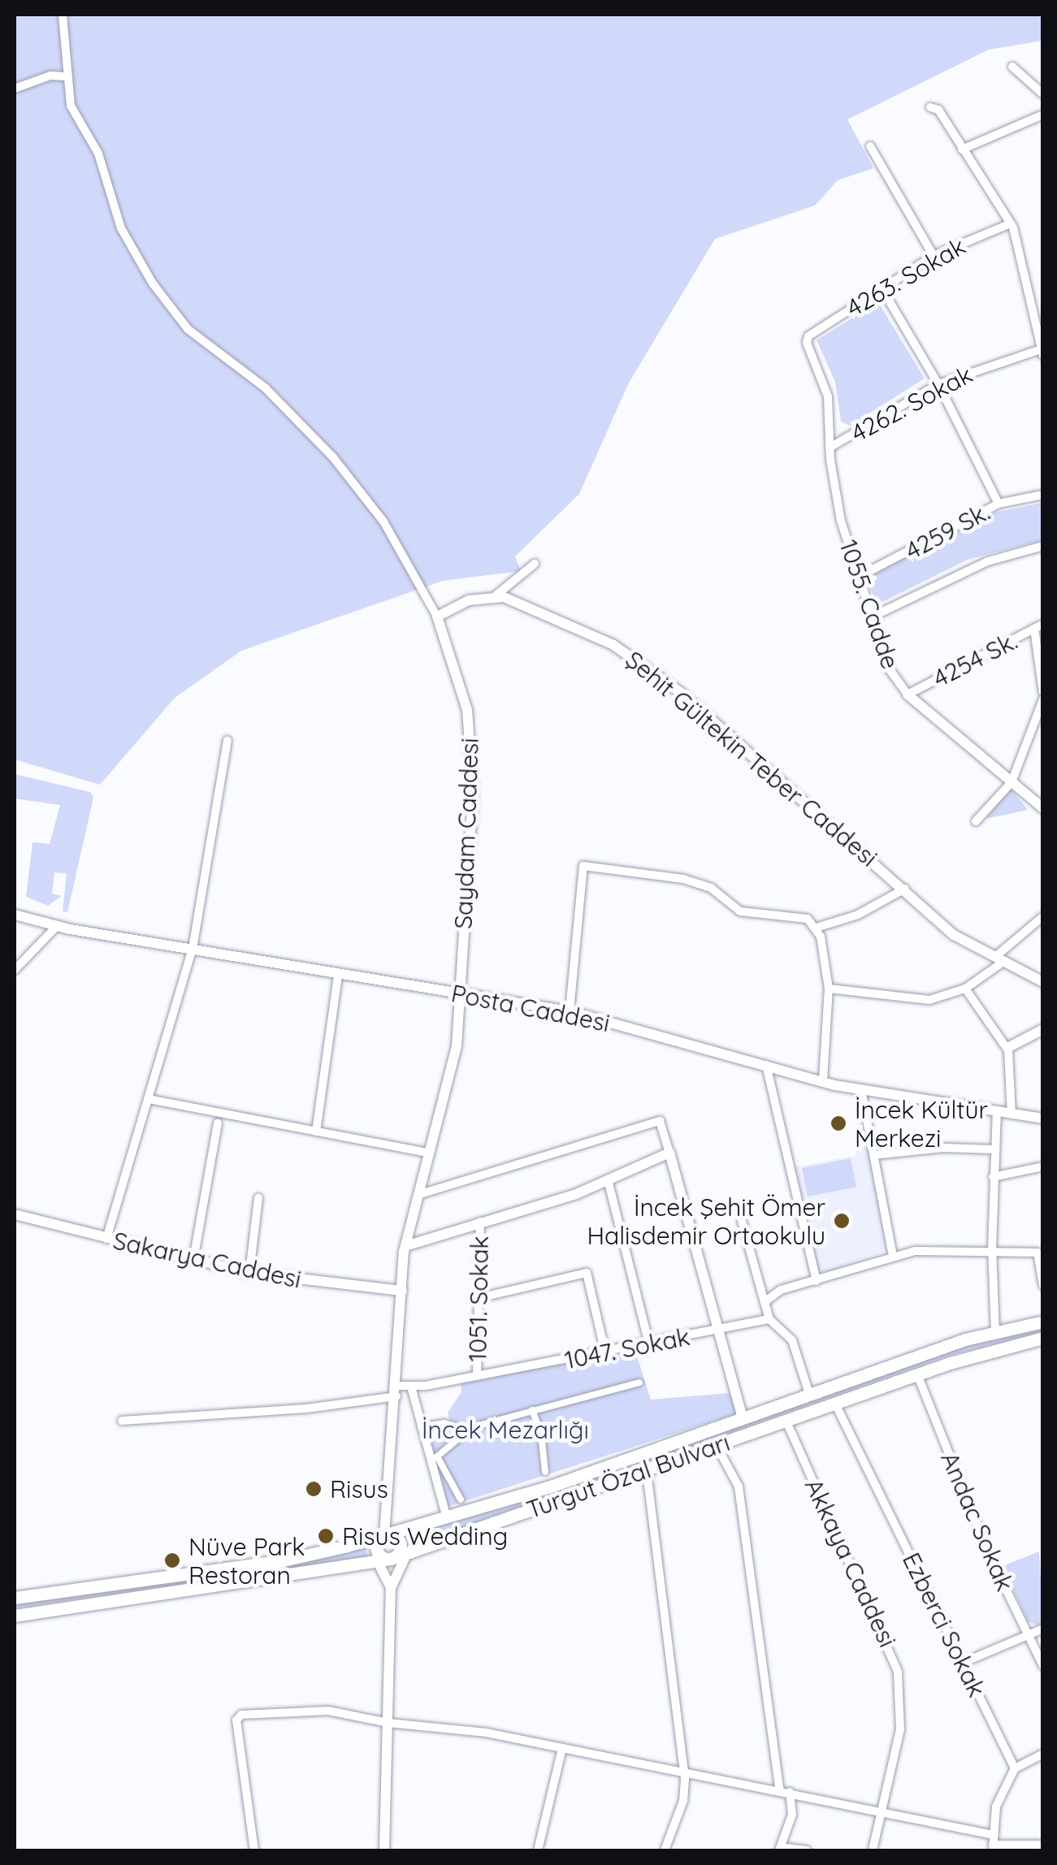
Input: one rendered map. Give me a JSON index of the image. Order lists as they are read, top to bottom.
{
  "streets": {
    "main road": ["Turgut Özal Bulvarı"],
    "street": [
      "4263. Sokak",
      "4262. Sokak",
      "4259 Sk.",
      "1055. Cadde",
      "4254 Sk.",
      "Şehit Gültekin Teber Caddesi",
      "Saydam Caddesi",
      "Posta Caddesi",
      "Sakarya Caddesi",
      "1051. Sokak",
      "1047. Sokak",
      "Andac Sokak",
      "Akkaya Caddesi",
      "Ezberci Sokak"
    ]
  },
  "crossings": [
    ["4263. Sokak", "1055. Cadde"],
    ["4262. Sokak", "1055. Cadde"],
    ["4259 Sk.", "1055. Cadde"],
    ["1055. Cadde", "4254 Sk."],
    ["Saydam Caddesi", "Posta Caddesi"],
    ["Saydam Caddesi", "Sakarya Caddesi"],
    ["Saydam Caddesi", "1047. Sokak"],
    ["Saydam Caddesi", "Turgut Özal Bulvarı"],
    ["1051. Sokak", "1047. Sokak"],
    ["Turgut Özal Bulvarı", "Andac Sokak"],
    ["Turgut Özal Bulvarı", "Akkaya Caddesi"],
    ["Turgut Özal Bulvarı", "Ezberci Sokak"]
  ],
  "parks": ["İncek Mezarlığı"],
  "places": [
    "İncek Kültür Merkezi",
    "İncek Şehit Ömer Halisdemir Ortaokulu",
    "Risus",
    "Risus Wedding",
    "Nüve Park Restoran"
  ]
}
